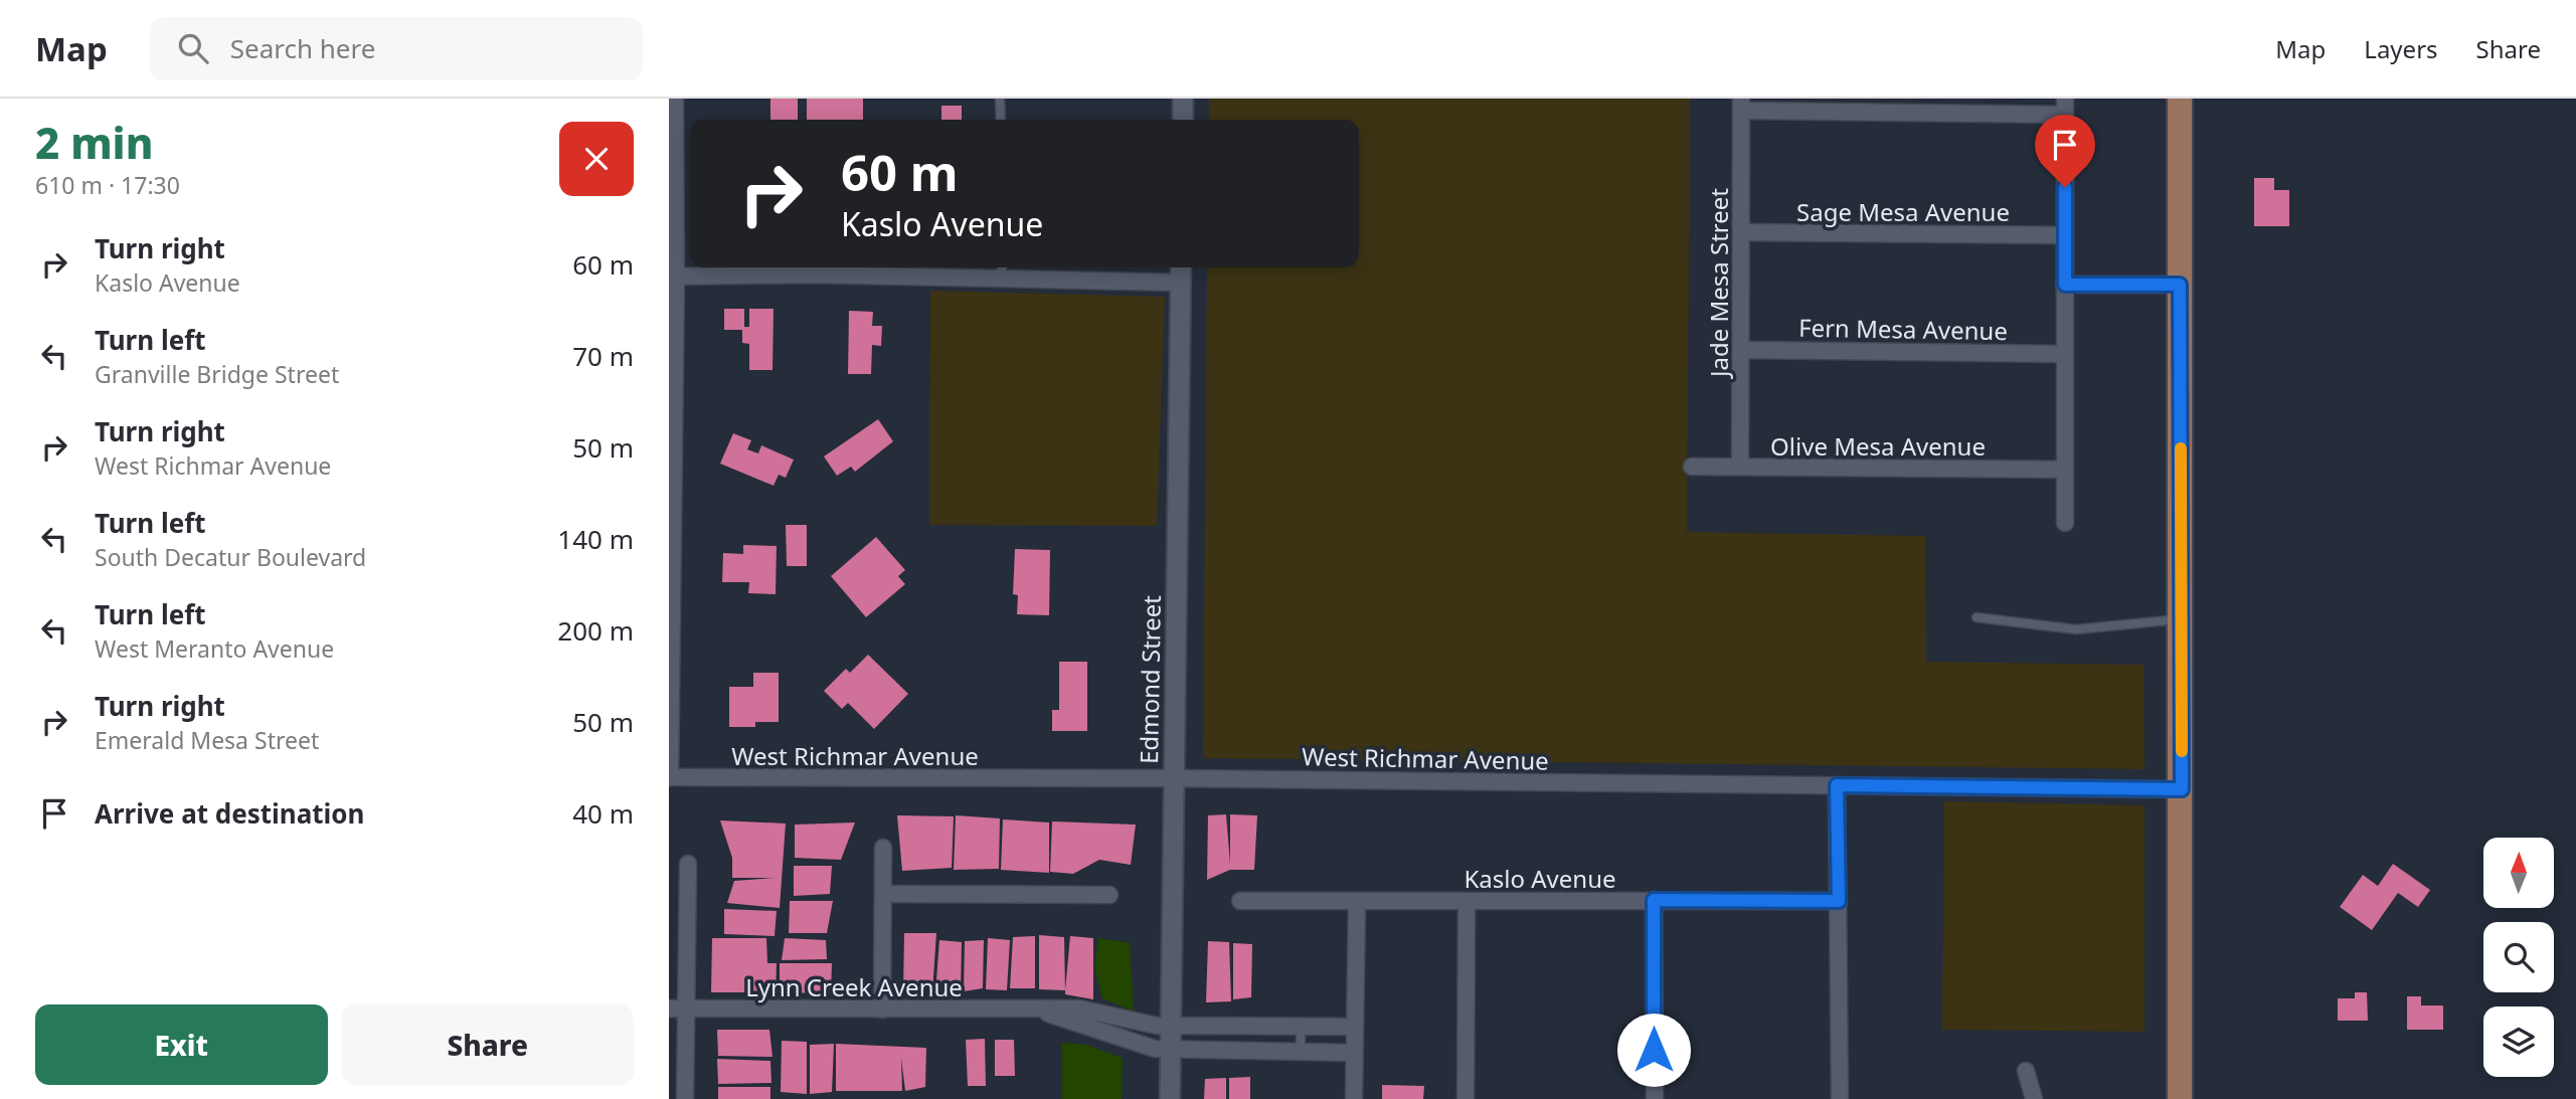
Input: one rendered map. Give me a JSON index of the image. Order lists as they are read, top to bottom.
{
  "streets": {
    "street": [
      "Sage Mesa Avenue",
      "Jade Mesa Street",
      "Fern Mesa Avenue",
      "Olive Mesa Avenue",
      "Edmond Street",
      "West Richmar Avenue",
      "Kaslo Avenue",
      "Lynn Creek Avenue"
    ]
  },
  "crossings": [
    ["Sage Mesa Avenue", "Jade Mesa Street"],
    ["Jade Mesa Street", "Fern Mesa Avenue"],
    ["Jade Mesa Street", "Olive Mesa Avenue"],
    ["Edmond Street", "West Richmar Avenue"],
    ["Edmond Street", "Lynn Creek Avenue"]
  ],
  "north": "top",
  "page": {
    "header": "Map",
    "search": "Search here",
    "nav": ["Map", "Layers", "Share"],
    "heading": ["2 min", "610 m · 17:30"],
    "turn": ["60 m", "Kaslo Avenue"],
    "list": [
      {
        "name": "Turn right",
        "note": "Kaslo Avenue",
        "value": "60 m"
      },
      {
        "name": "Turn left",
        "note": "Granville Bridge Street",
        "value": "70 m"
      },
      {
        "name": "Turn right",
        "note": "West Richmar Avenue",
        "value": "50 m"
      },
      {
        "name": "Turn left",
        "note": "South Decatur Boulevard",
        "value": "140 m"
      },
      {
        "name": "Turn left",
        "note": "West Meranto Avenue",
        "value": "200 m"
      },
      {
        "name": "Turn right",
        "note": "Emerald Mesa Street",
        "value": "50 m"
      },
      {
        "name": "Arrive at destination",
        "value": "40 m"
      }
    ],
    "buttons": ["Exit", "Share"]
  }
}
